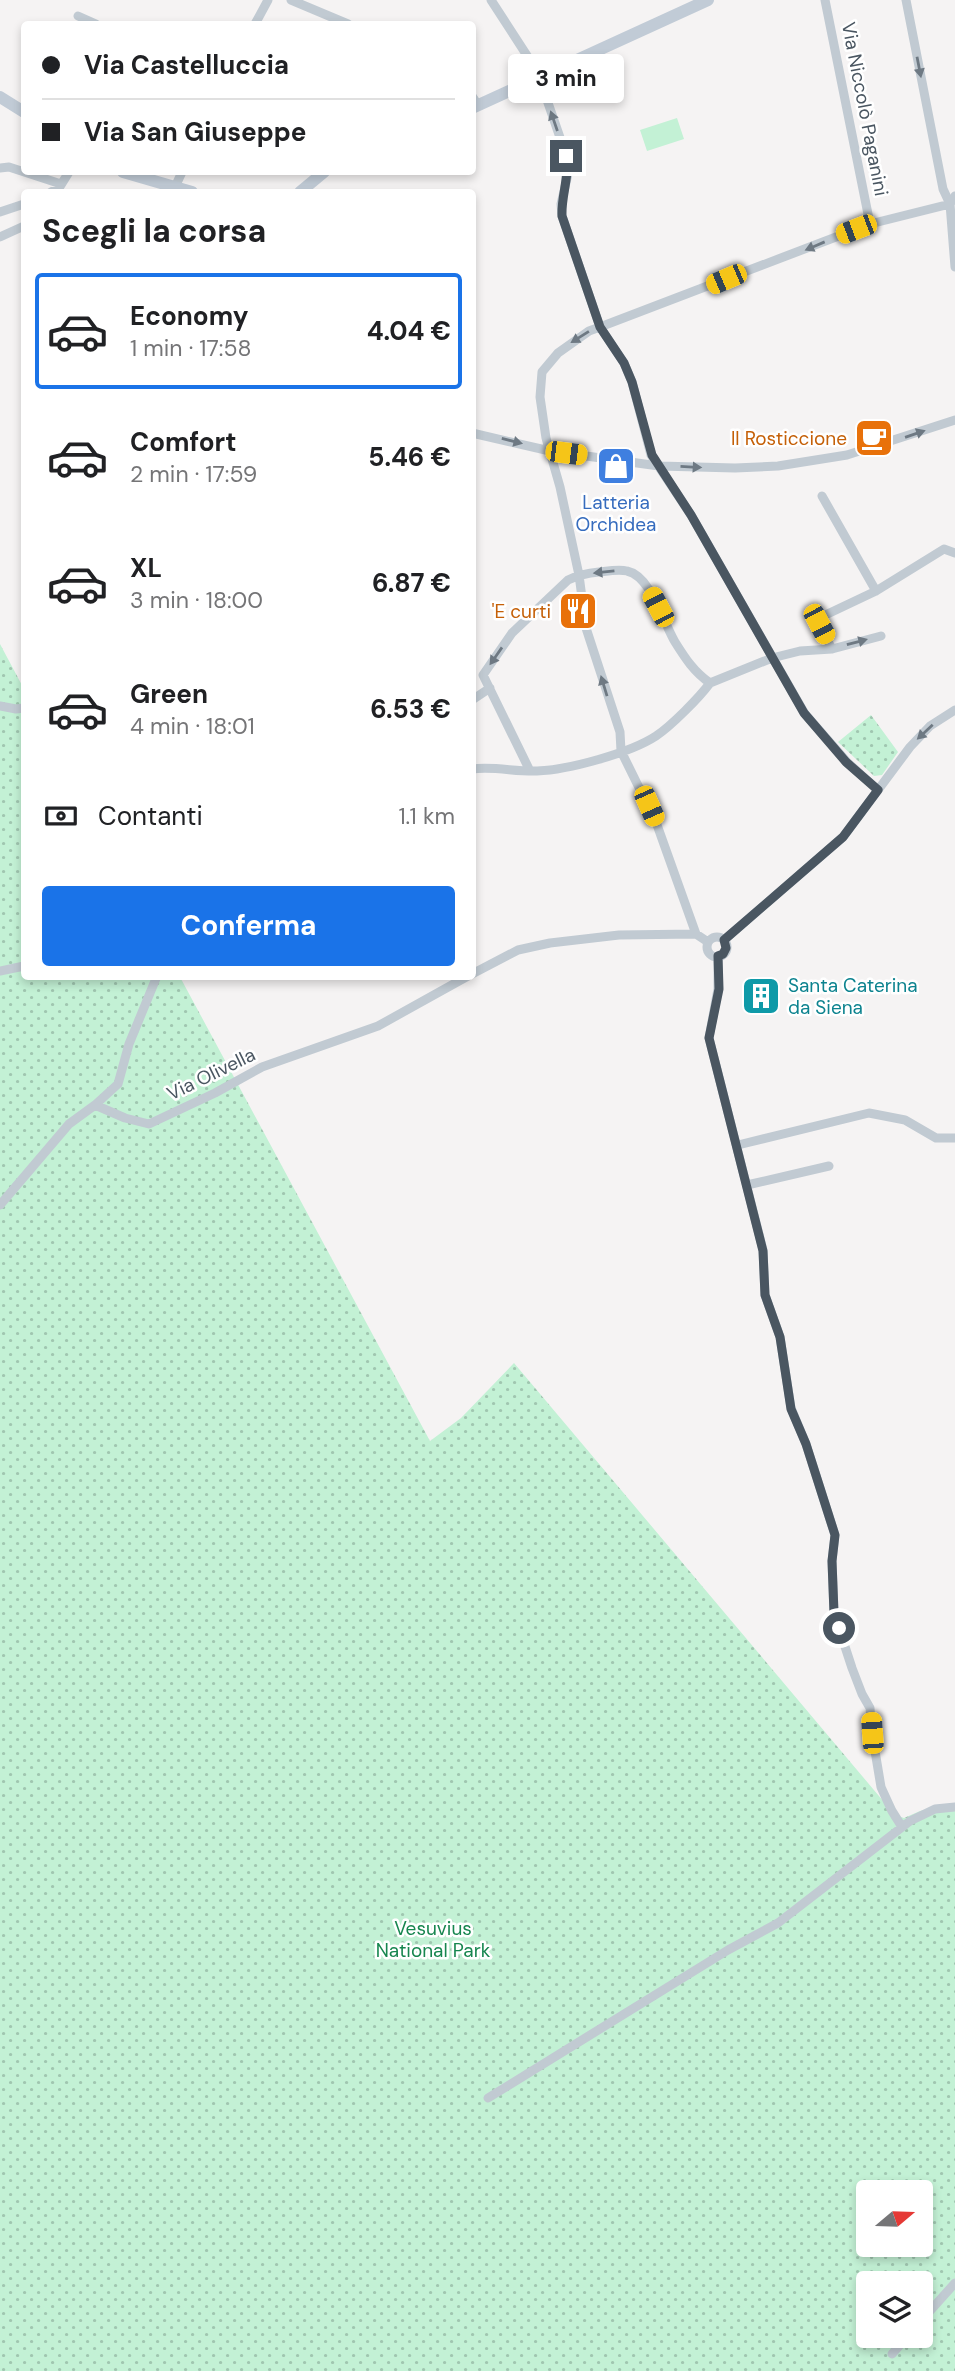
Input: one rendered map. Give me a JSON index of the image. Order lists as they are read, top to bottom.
{
  "streets": {
    "street": ["Via Niccolò Paganini", "Via Olivella"]
  },
  "parks": ["Vesuvius National Park"],
  "places": {
    "cafe": ["Il Rosticcione"],
    "shop": ["Latteria Orchidea"],
    "restaurant": ["'E curti"],
    "building": ["Santa Caterina da Siena"]
  },
  "north": "right",
  "page": {
    "banner": ["Via Castelluccia", "Via San Giuseppe"],
    "bubble": "3 min",
    "heading": "Scegli la corsa",
    "list": [
      {
        "name": "Economy",
        "note": "1 min · 17:58",
        "value": "4.04 €"
      },
      {
        "name": "Comfort",
        "note": "2 min · 17:59",
        "value": "5.46 €"
      },
      {
        "name": "XL",
        "note": "3 min · 18:00",
        "value": "6.87 €"
      },
      {
        "name": "Green",
        "note": "4 min · 18:01",
        "value": "6.53 €"
      }
    ],
    "pay": ["Contanti", "1.1 km"],
    "buttons": "Conferma"
  }
}
